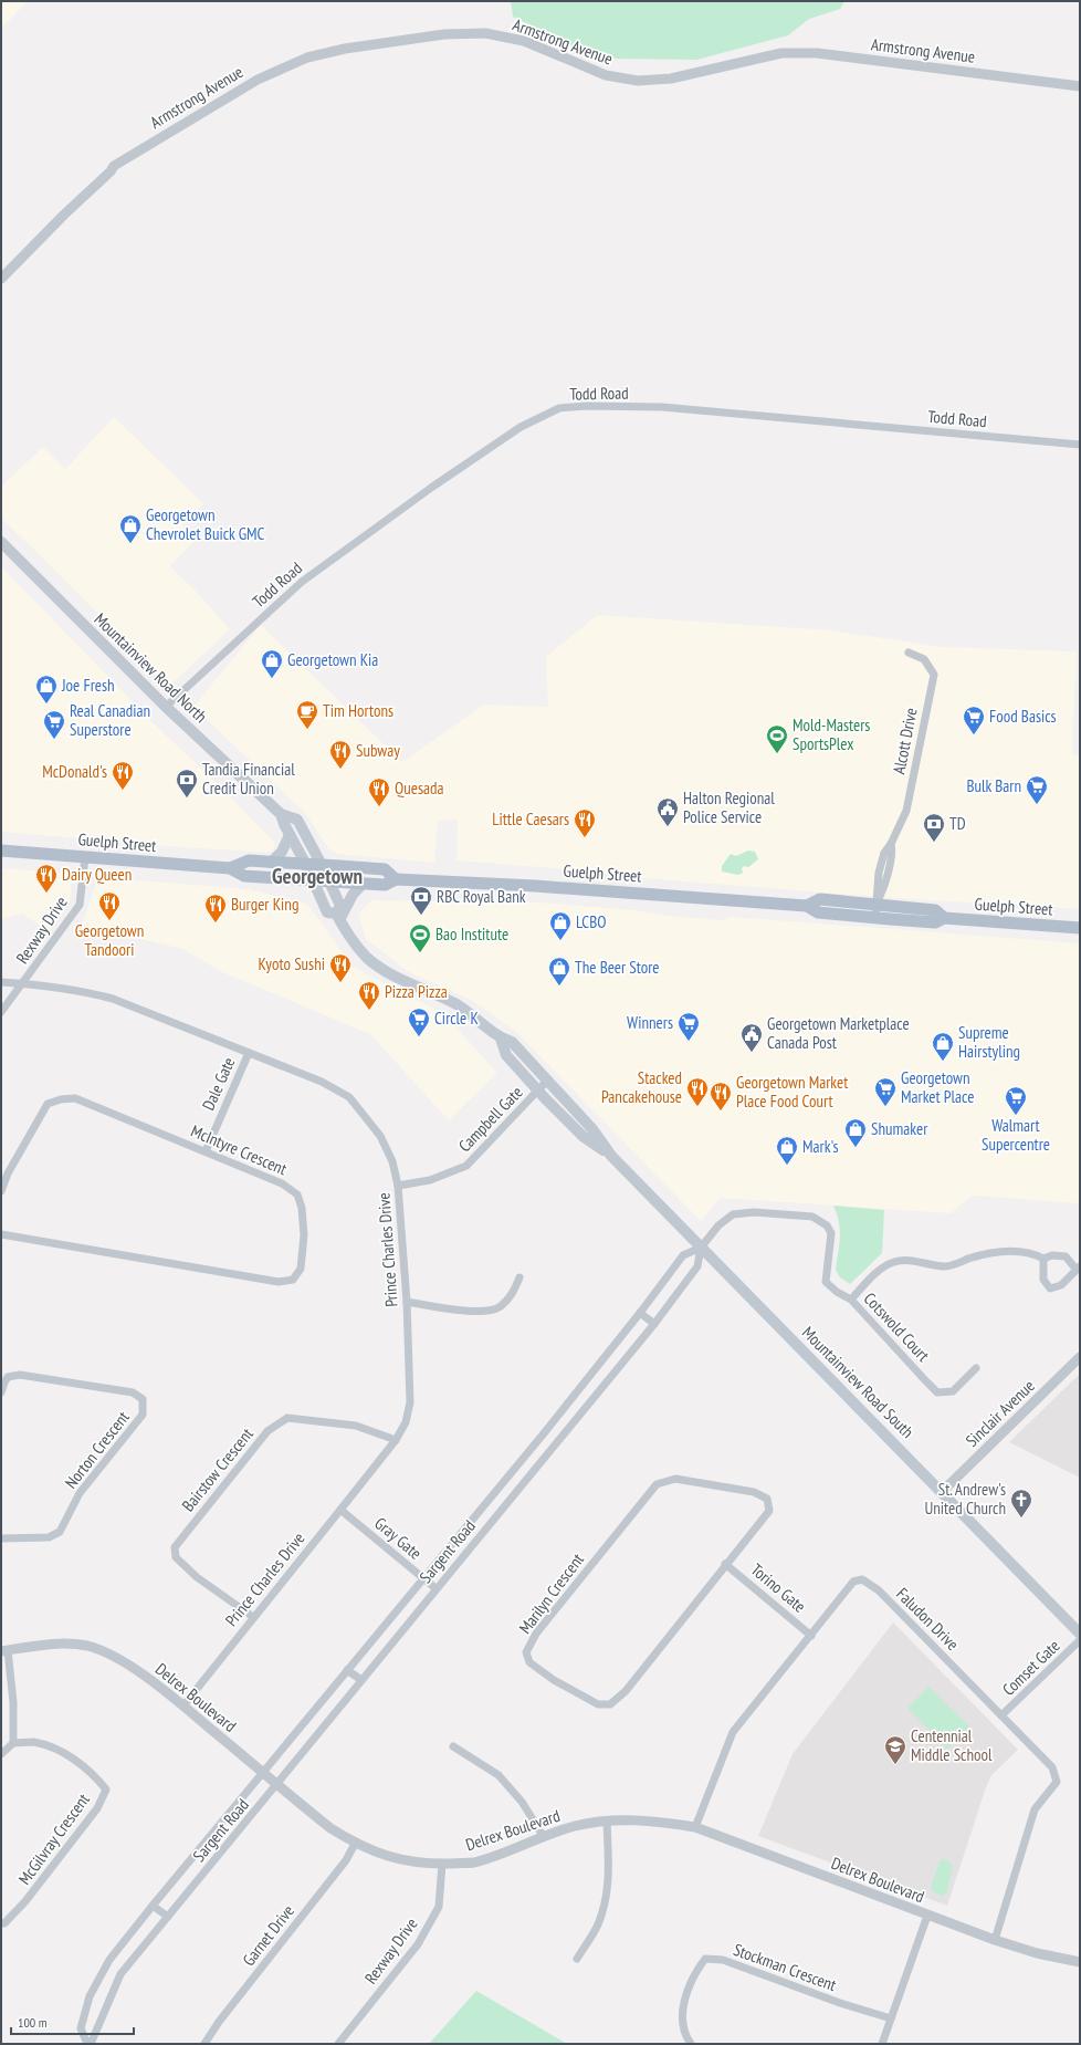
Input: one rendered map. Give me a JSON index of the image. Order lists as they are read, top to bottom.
{
  "streets": {
    "main road": ["Mountainview Road North", "Guelph Street", "Mountainview Road South"],
    "street": [
      "Armstrong Avenue",
      "Todd Road",
      "Alcott Drive",
      "Rexway Drive",
      "Dale Gate",
      "Campbell Gate",
      "McIntyre Crescent",
      "Prince Charles Drive",
      "Cotswold Court",
      "Sinclair Avenue",
      "Norton Crescent",
      "Bairstow Crescent",
      "Gray Gate",
      "Sargent Road",
      "Torino Gate",
      "Marilyn Crescent",
      "Faludon Drive",
      "Comset Gate",
      "Delrex Boulevard",
      "McGilvray Crescent",
      "Garnet Drive",
      "Stockman Crescent"
    ]
  },
  "crossings": [
    ["Todd Road", "Mountainview Road North"],
    ["Mountainview Road North", "Guelph Street"],
    ["Mountainview Road North", "Mountainview Road South"],
    ["Alcott Drive", "Guelph Street"],
    ["Guelph Street", "Rexway Drive"],
    ["Guelph Street", "Mountainview Road South"],
    ["Rexway Drive", "Prince Charles Drive"],
    ["Rexway Drive", "Delrex Boulevard"],
    ["Dale Gate", "McIntyre Crescent"],
    ["Dale Gate", "Prince Charles Drive"],
    ["Campbell Gate", "Prince Charles Drive"],
    ["Campbell Gate", "Mountainview Road South"],
    ["Prince Charles Drive", "Bairstow Crescent"],
    ["Prince Charles Drive", "Gray Gate"],
    ["Prince Charles Drive", "Delrex Boulevard"],
    ["Cotswold Court", "Mountainview Road South"],
    ["Cotswold Court", "Sargent Road"],
    ["Mountainview Road South", "Sinclair Avenue"],
    ["Mountainview Road South", "Sargent Road"],
    ["Gray Gate", "Sargent Road"],
    ["Sargent Road", "Delrex Boulevard"],
    ["Torino Gate", "Marilyn Crescent"],
    ["Torino Gate", "Faludon Drive"],
    ["Faludon Drive", "Comset Gate"],
    ["Faludon Drive", "Delrex Boulevard"],
    ["Delrex Boulevard", "Garnet Drive"]
  ],
  "districts": ["Georgetown"],
  "places": {
    "shop": [
      "Georgetown Chevrolet Buick GMC",
      "Georgetown Kia",
      "Joe Fresh",
      "LCBO",
      "The Beer Store",
      "Supreme Hairstyling",
      "Shumaker",
      "Mark's"
    ],
    "cafe": ["Tim Hortons"],
    "supermarket": [
      "Food Basics",
      "Real Canadian Superstore",
      "Bulk Barn",
      "Circle K",
      "Winners",
      "Georgetown Market Place",
      "Walmart Supercentre"
    ],
    "sports": ["Mold-Masters SportsPlex", "Bao Institute"],
    "restaurant": [
      "Subway",
      "McDonald's",
      "Quesada",
      "Little Caesars",
      "Dairy Queen",
      "Georgetown Tandoori",
      "Burger King",
      "Kyoto Sushi",
      "Pizza Pizza",
      "Stacked Pancakehouse",
      "Georgetown Market Place Food Court"
    ],
    "bank": ["Tandia Financial Credit Union", "TD", "RBC Royal Bank"],
    "public building": ["Halton Regional Police Service", "Georgetown Marketplace Canada Post"],
    "church": ["St. Andrew's United Church"],
    "school or university": ["Centennial Middle School"]
  },
  "scale_bar": "100 m"
}
